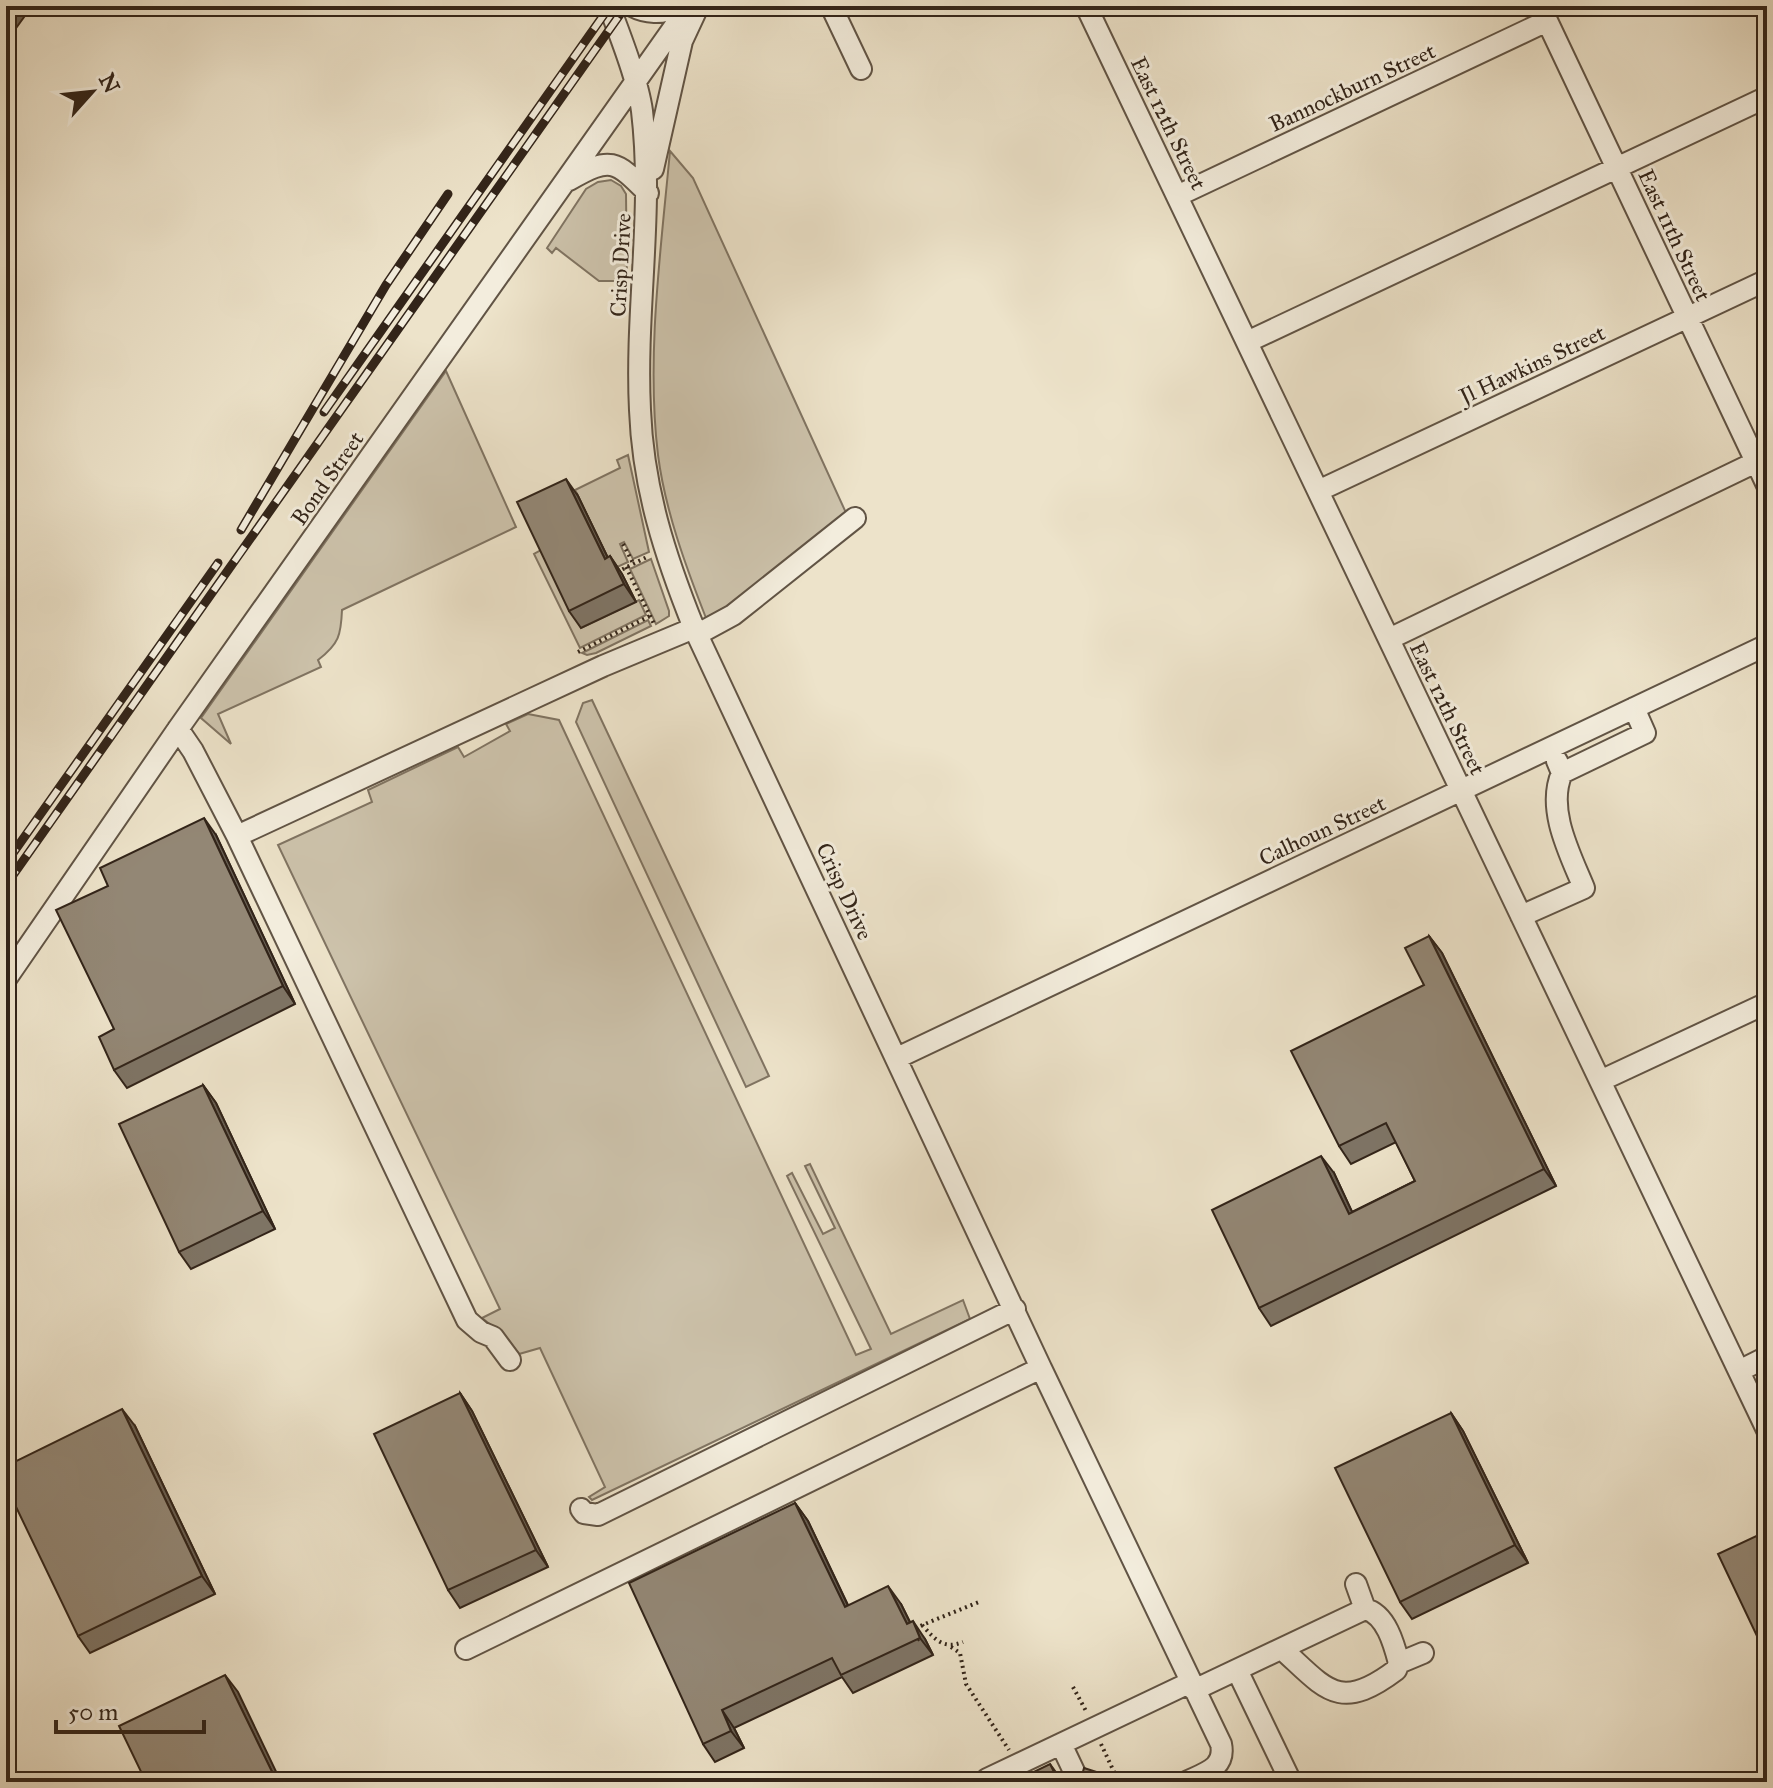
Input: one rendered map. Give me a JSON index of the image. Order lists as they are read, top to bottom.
{
  "streets": {
    "street": [
      "Bannockburn Street",
      "East 12th Street",
      "East 11th Street",
      "Crisp Drive",
      "Jl Hawkins Street",
      "Bond Street",
      "Calhoun Street"
    ]
  },
  "crossings": [
    ["Bannockburn Street", "East 12th Street"],
    ["Bannockburn Street", "East 11th Street"],
    ["East 12th Street", "Jl Hawkins Street"],
    ["East 12th Street", "Calhoun Street"],
    ["East 11th Street", "Jl Hawkins Street"],
    ["Crisp Drive", "Bond Street"],
    ["Crisp Drive", "Calhoun Street"]
  ],
  "scale_bar": "50 m",
  "north": "top right"
}
